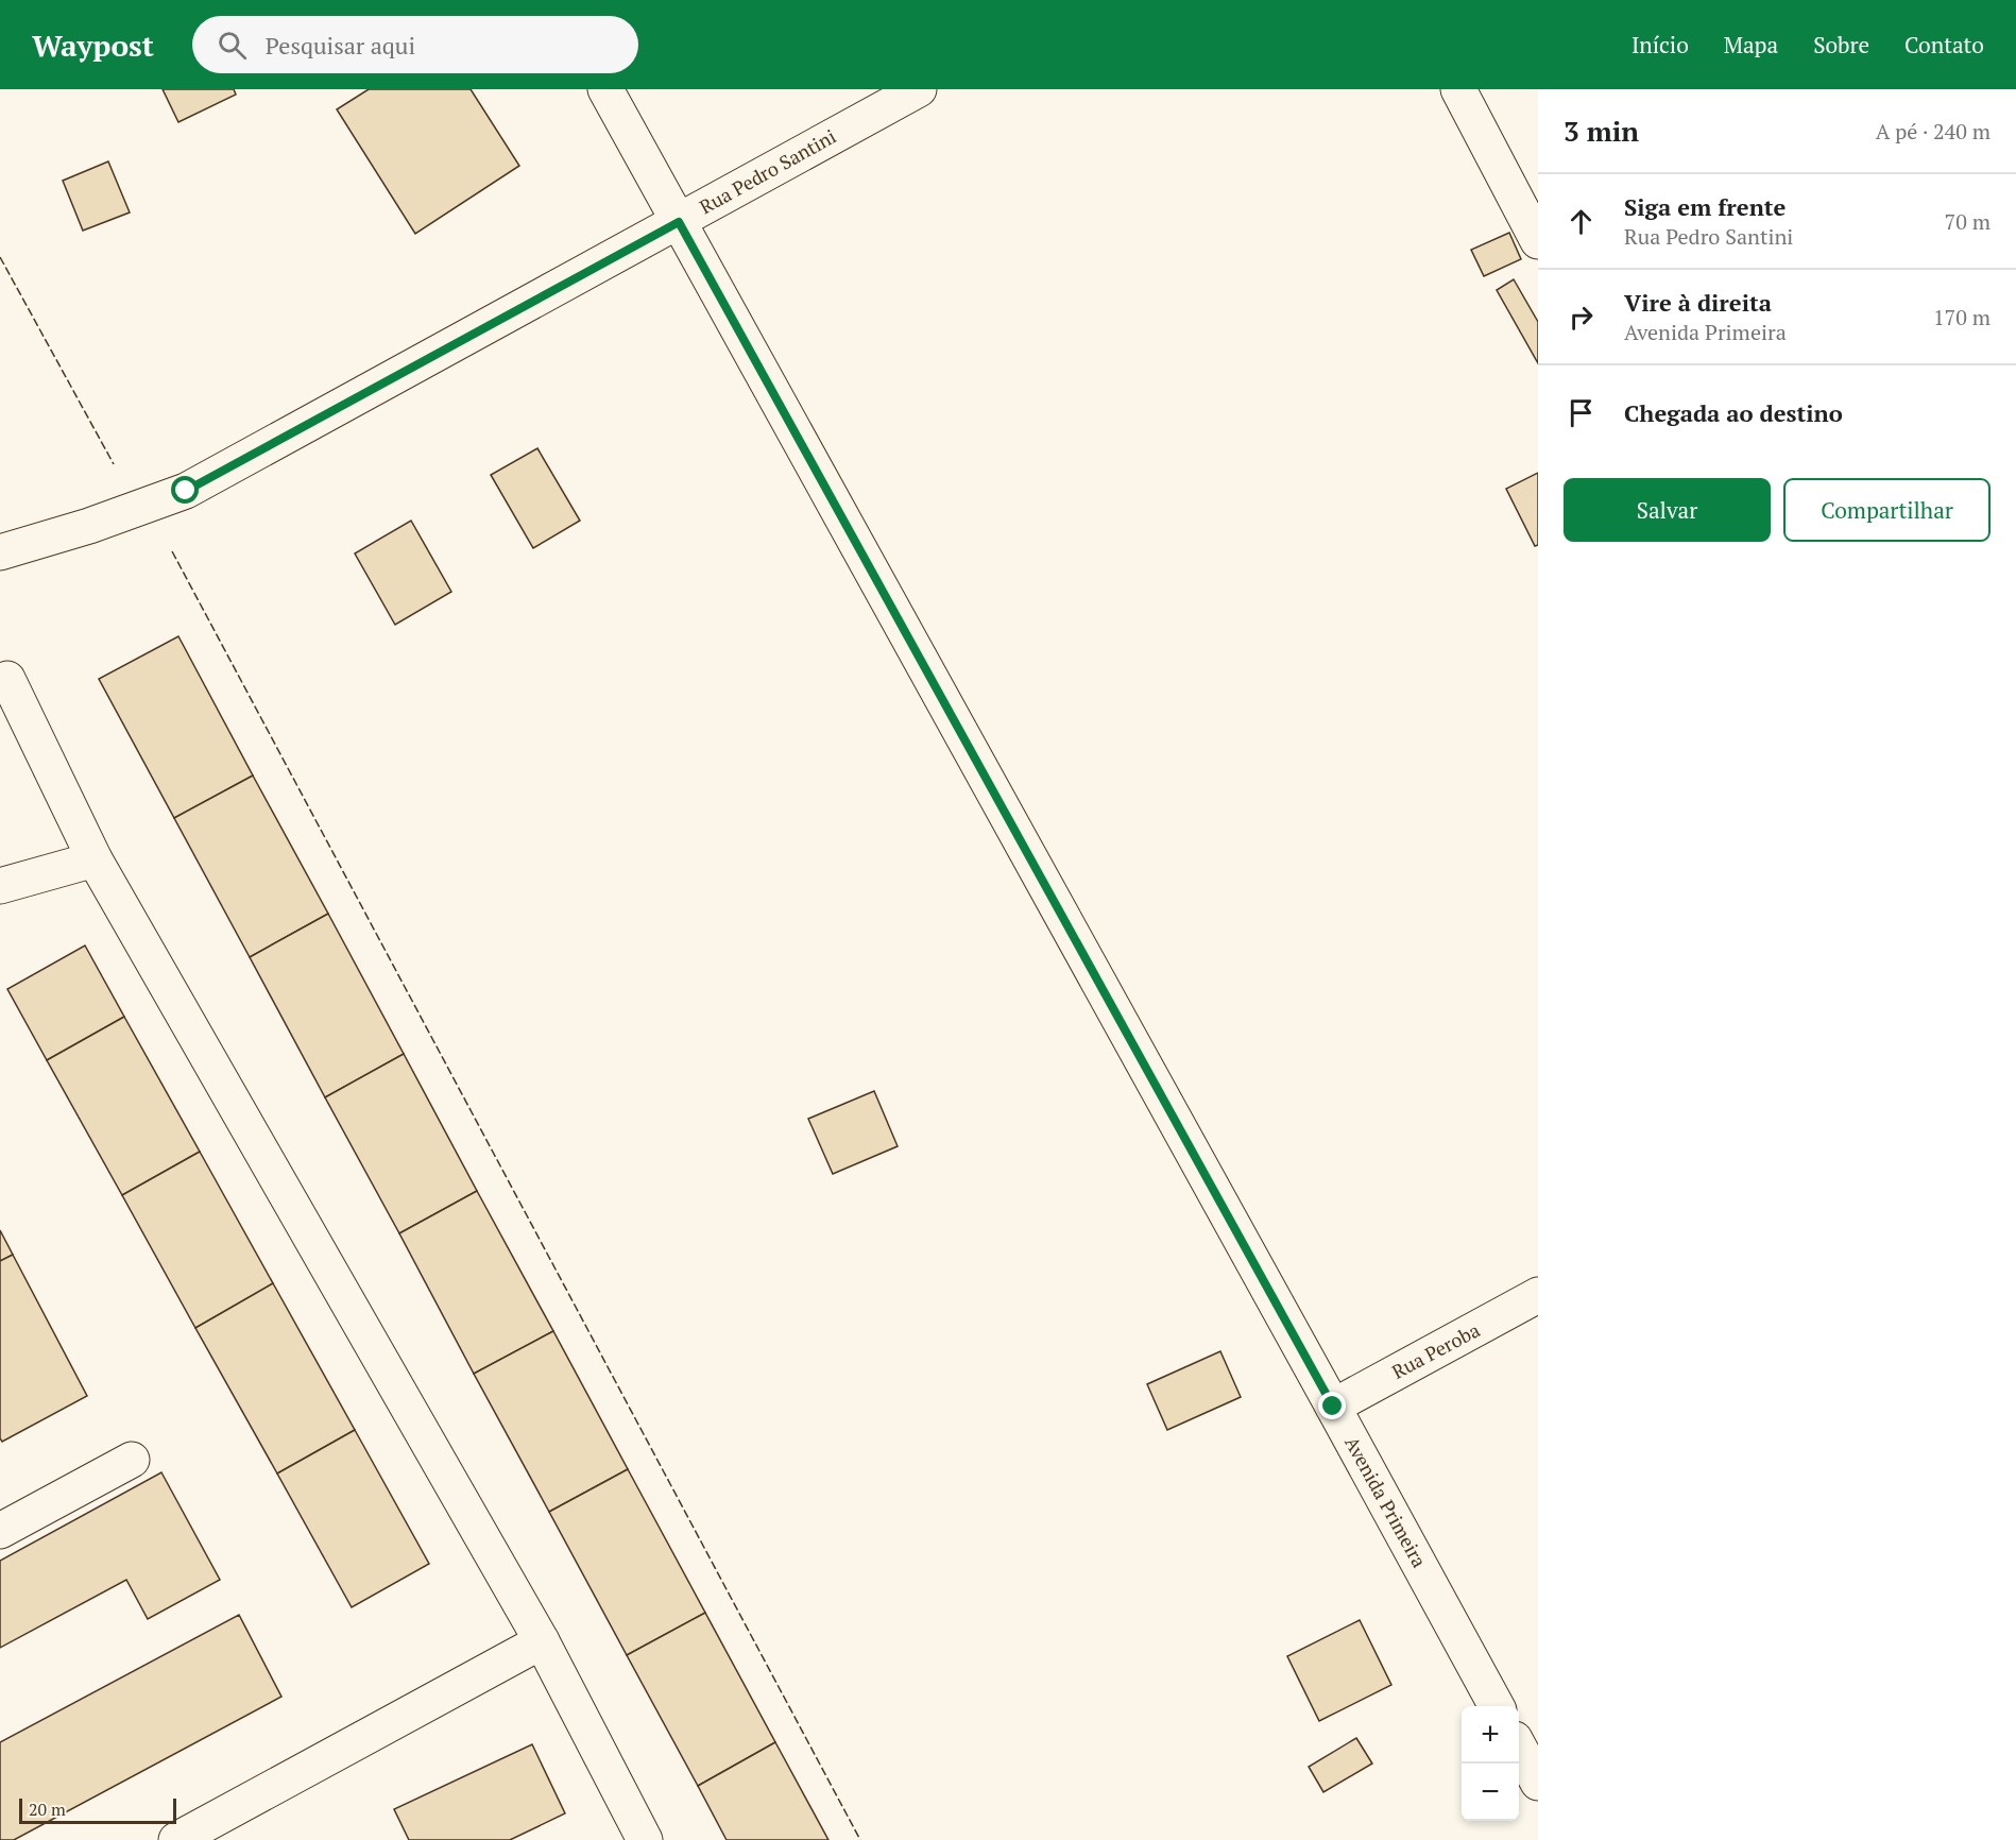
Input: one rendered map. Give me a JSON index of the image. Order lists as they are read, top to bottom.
{
  "streets": {
    "street": ["Rua Pedro Santini", "Rua Peroba", "Avenida Primeira"]
  },
  "crossings": [
    ["Rua Pedro Santini", "Avenida Primeira"],
    ["Rua Peroba", "Avenida Primeira"]
  ],
  "scale_bar": "20 m",
  "page": {
    "header": "Waypost",
    "search": "Pesquisar aqui",
    "nav": [
      "Início",
      "Mapa",
      "Sobre",
      "Contato"
    ],
    "heading": ["3 min", "A pé · 240 m"],
    "list": [
      ["Siga em frente", "Rua Pedro Santini", "70 m"],
      ["Vire à direita", "Avenida Primeira", "170 m"],
      "Chegada ao destino"
    ],
    "buttons": ["Salvar", "Compartilhar"],
    "map_buttons": ["+", "−"],
    "scale": "20 m"
  }
}
